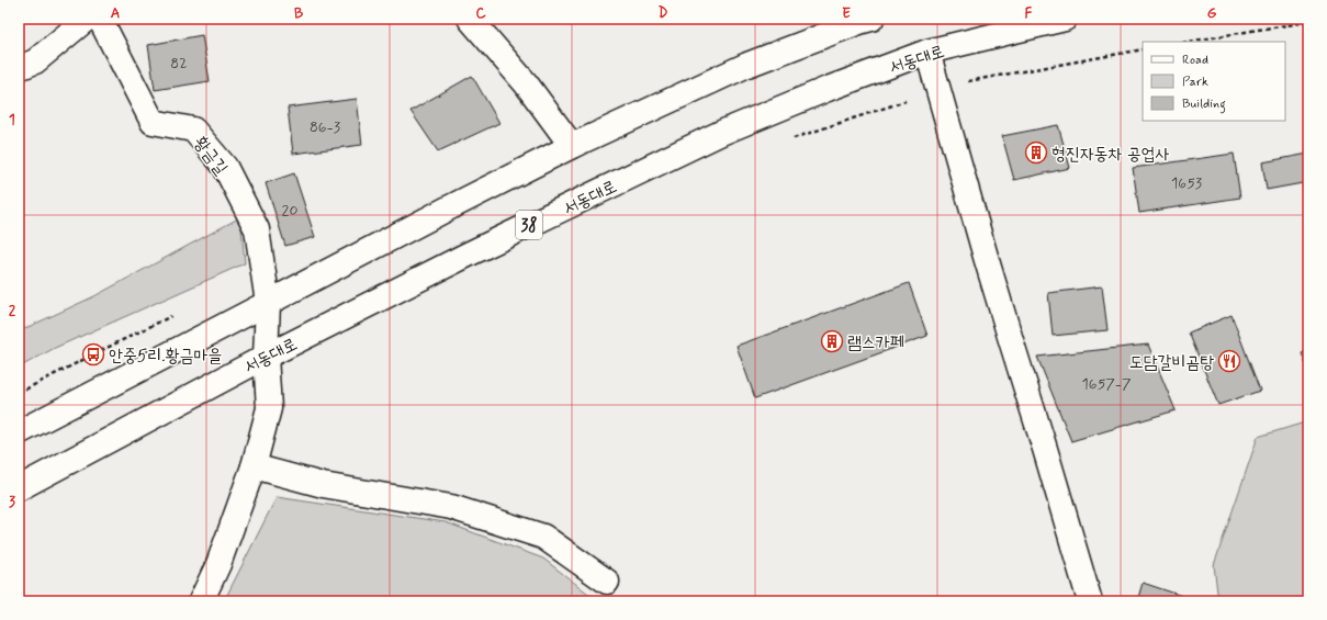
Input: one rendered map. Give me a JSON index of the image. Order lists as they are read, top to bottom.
{
  "streets": {
    "main road": ["서동대로", "황금길", "38"]
  },
  "places": {
    "building": ["형진자동차 공업사", "램스카페"],
    "bus stop": ["안중5리.황금마을"],
    "restaurant": ["도담갈비곰탕"]
  },
  "house_numbers": [
    "82",
    "86-3",
    "1653",
    "20",
    "1657-7"
  ],
  "legend": ["Road", "Park", "Building"],
  "grid": {
    "columns": [
      "A",
      "B",
      "C",
      "D",
      "E",
      "F",
      "G"
    ],
    "rows": ["1", "2", "3"]
  }
}
